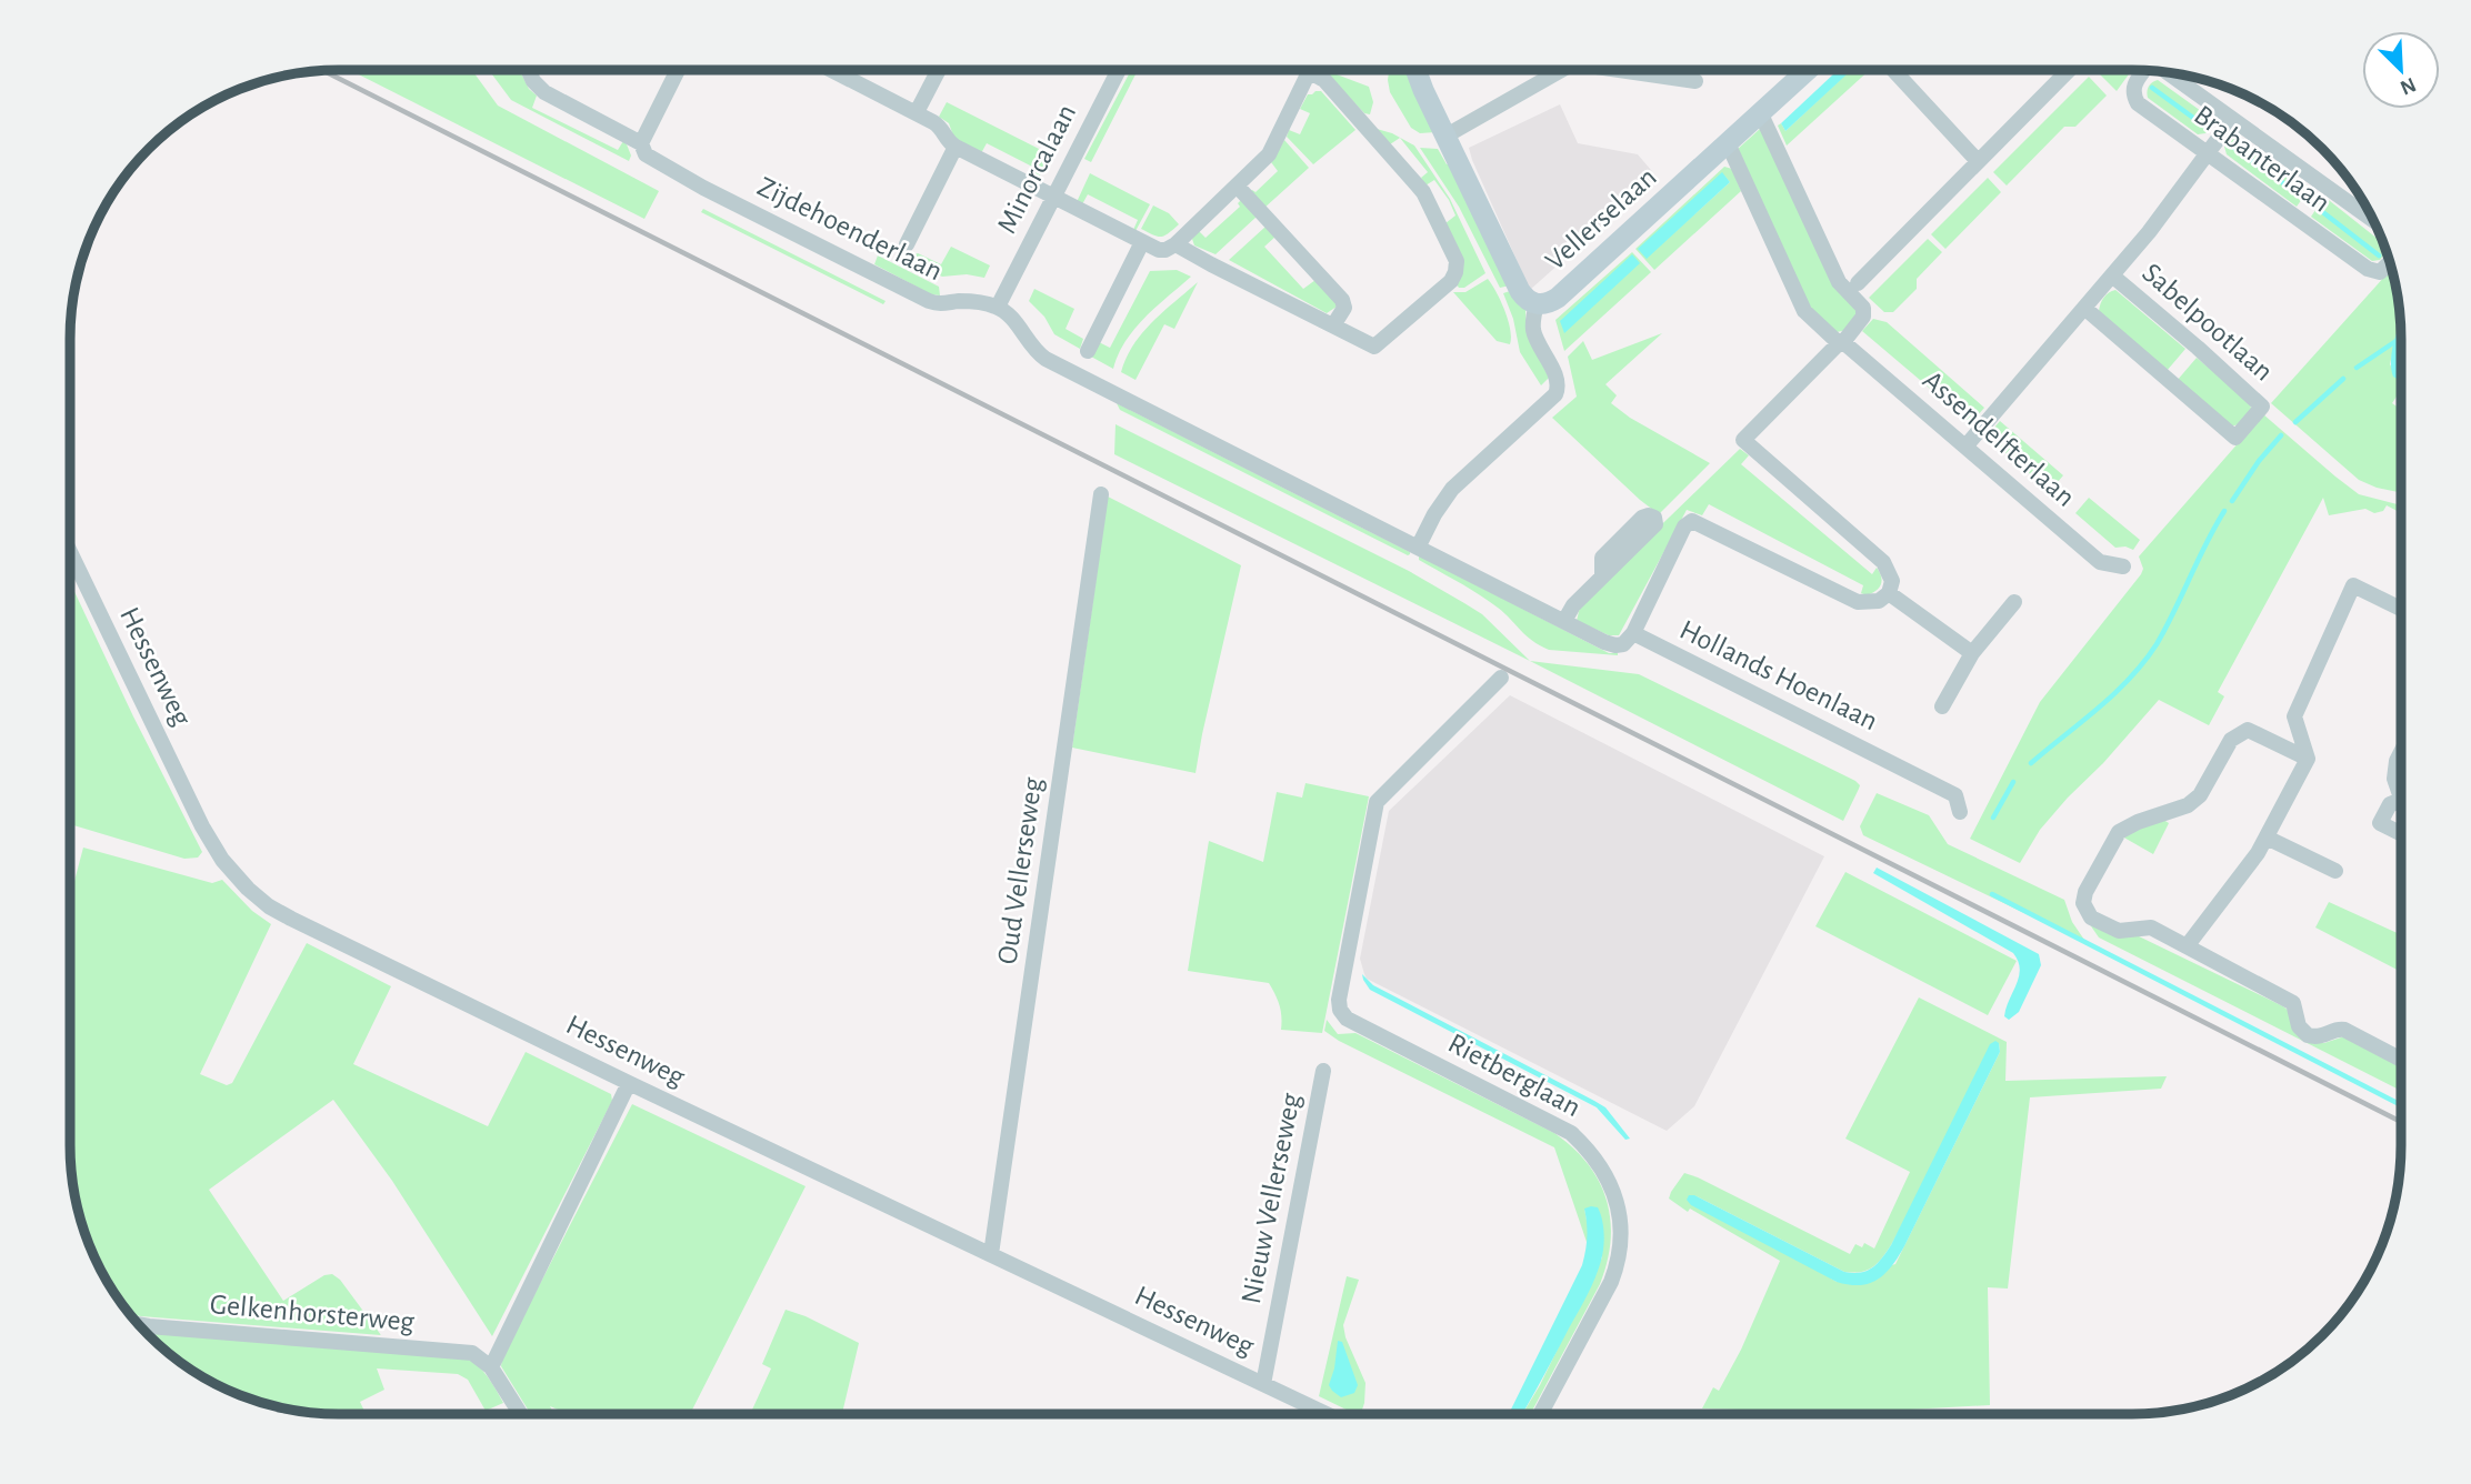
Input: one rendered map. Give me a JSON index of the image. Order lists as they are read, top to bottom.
{
  "streets": {
    "street": [
      "Brabanterlaan",
      "Minorcalaan",
      "Vellerselaan",
      "Zijdehoenderlaan",
      "Sabelpootlaan",
      "Assendelfterlaan",
      "Hessenweg",
      "Hollands Hoenlaan",
      "Oud Vellerseweg",
      "Rietberglaan",
      "Nieuw Vellerseweg",
      "Gelkenhorsterweg"
    ]
  },
  "crossings": [
    ["Brabanterlaan", "Sabelpootlaan"],
    ["Minorcalaan", "Zijdehoenderlaan"],
    ["Vellerselaan", "Assendelfterlaan"],
    ["Vellerselaan", "Hollands Hoenlaan"],
    ["Sabelpootlaan", "Assendelfterlaan"],
    ["Hessenweg", "Oud Vellerseweg"],
    ["Hessenweg", "Nieuw Vellerseweg"]
  ],
  "north": "bottom right"
}
